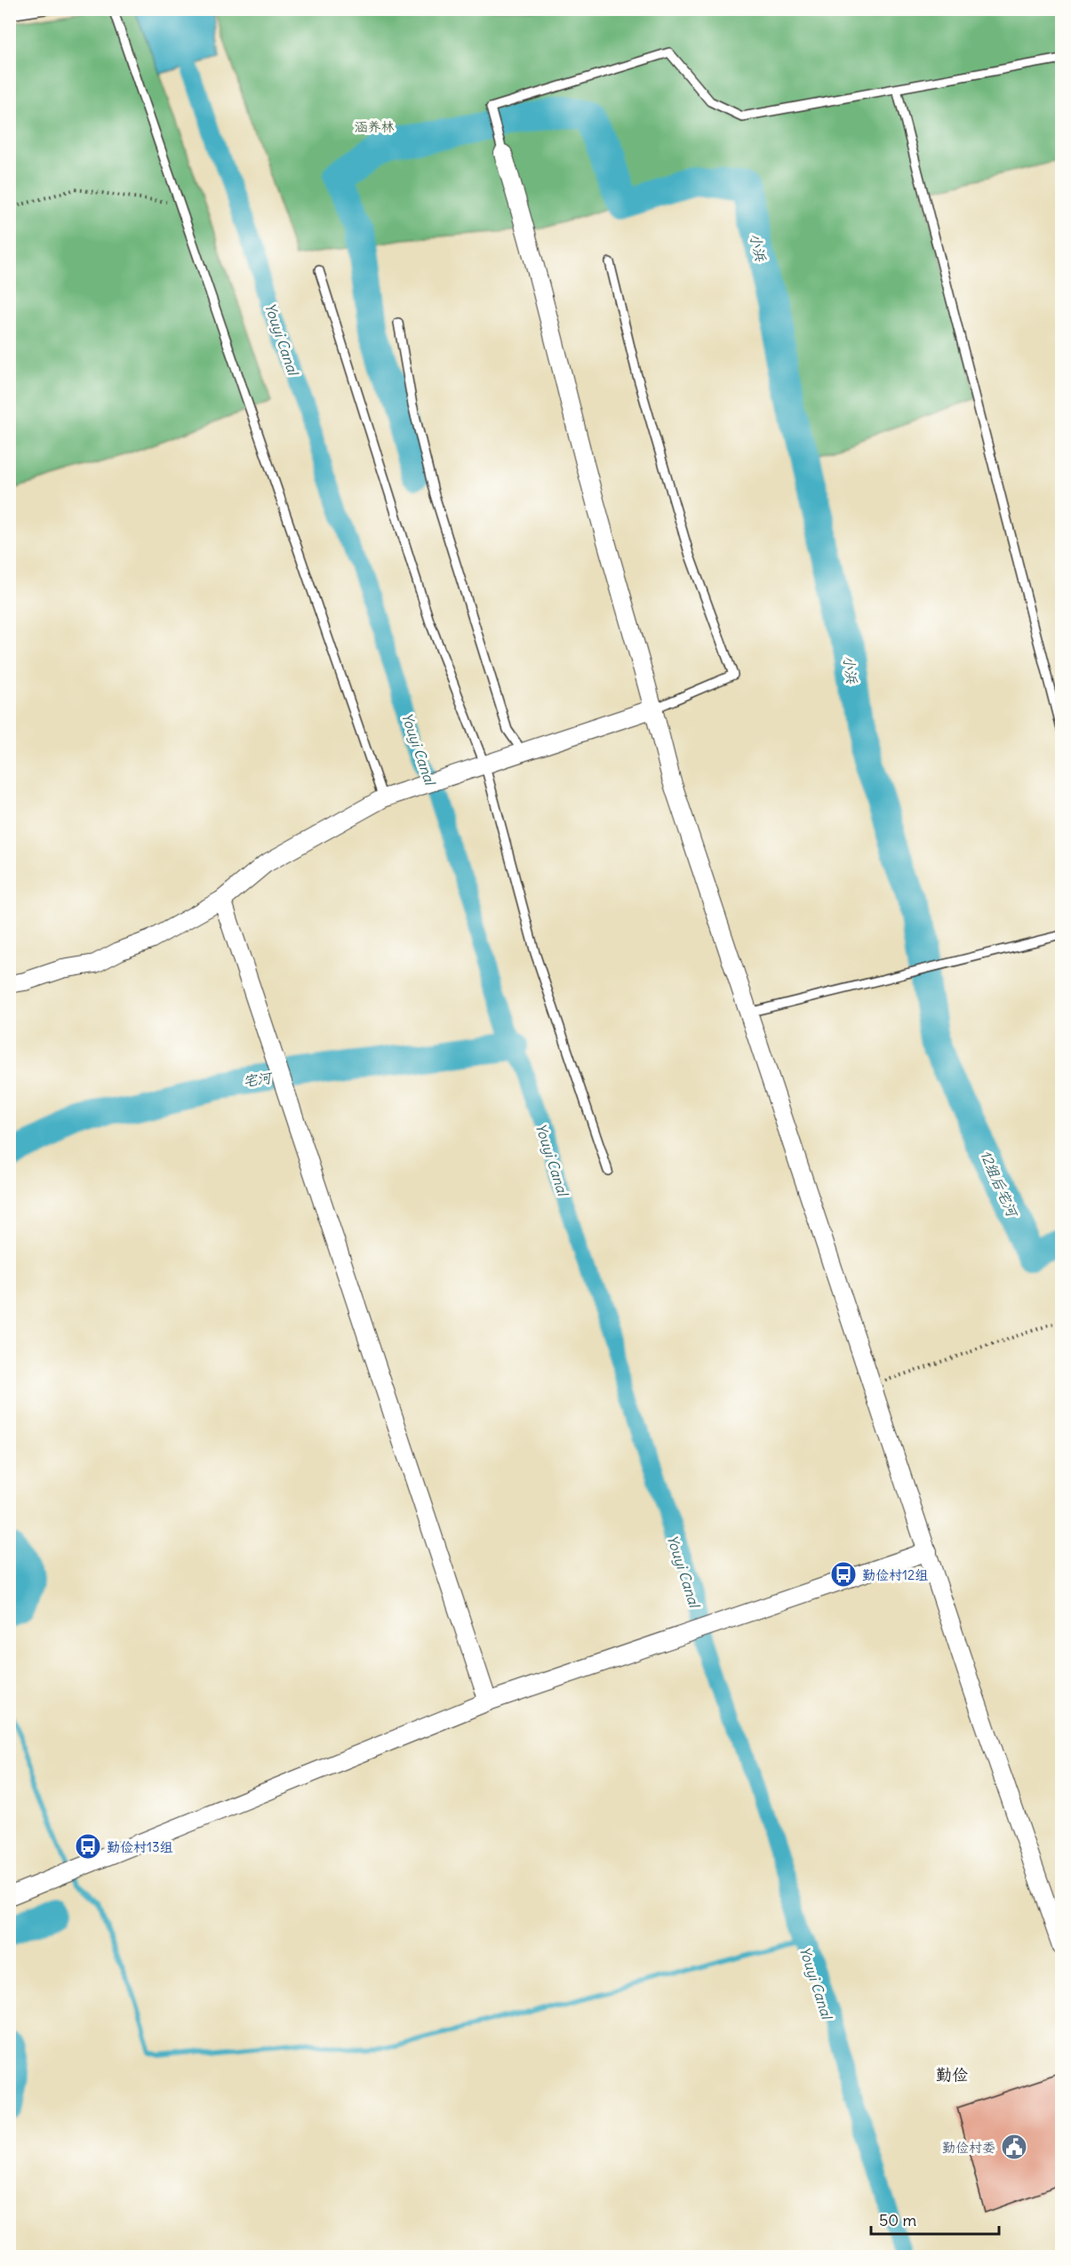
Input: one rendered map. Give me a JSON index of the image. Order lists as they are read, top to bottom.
{
  "districts": ["勤俭"],
  "water": [
    "小浜",
    "Youyi Canal",
    "宅河",
    "12组后宅河"
  ],
  "parks": ["涵养林"],
  "places": {
    "bus stop": ["勤俭村12组", "勤俭村13组"],
    "public building": ["勤俭村委"]
  },
  "scale_bar": "50 m"
}
